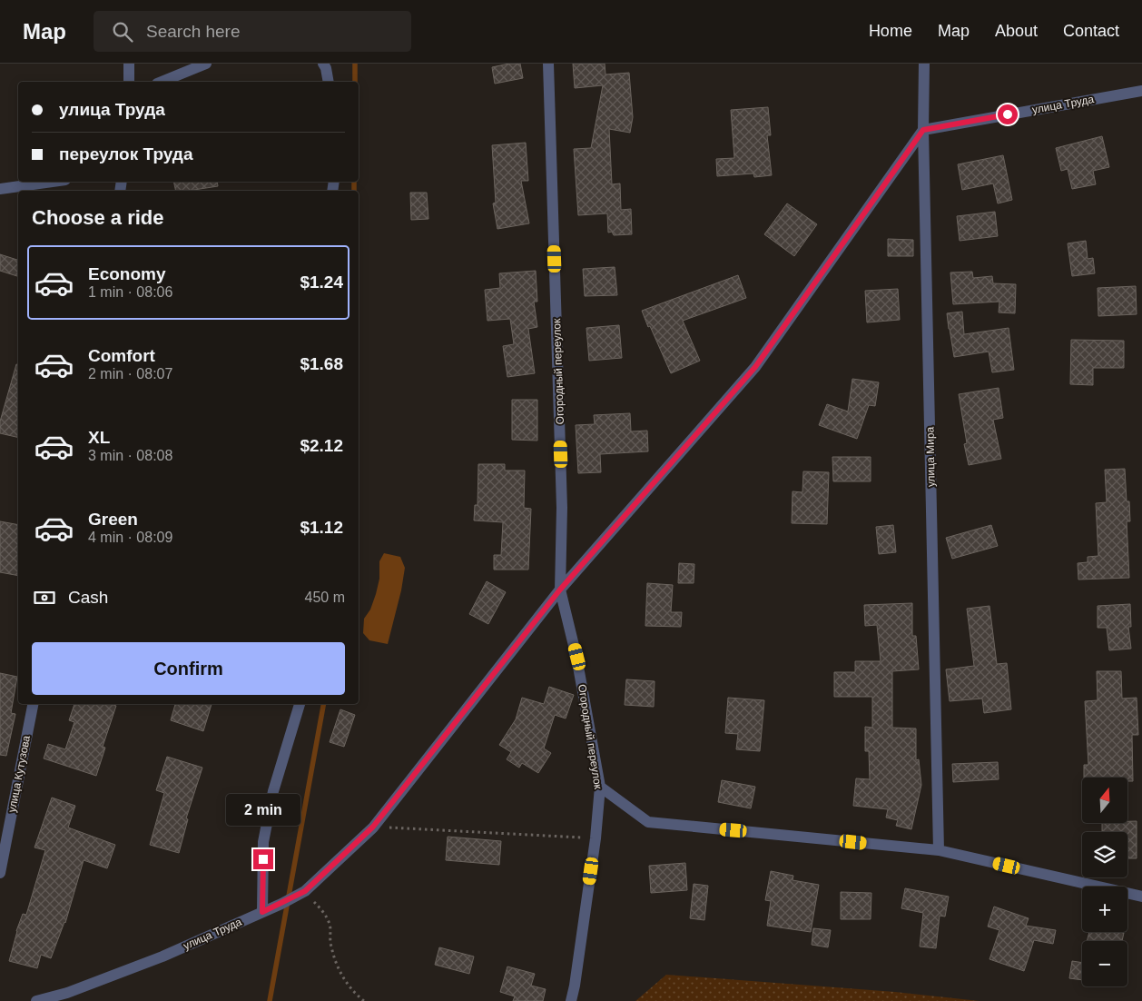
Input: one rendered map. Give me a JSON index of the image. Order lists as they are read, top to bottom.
{
  "streets": {
    "street": [
      "улица Труда",
      "Огородный переулок",
      "улица Мира",
      "улица Кутузова"
    ]
  },
  "crossings": [
    ["улица Труда", "Огородный переулок"],
    ["улица Труда", "улица Мира"]
  ],
  "north": "top",
  "page": {
    "header": "Map",
    "search": "Search here",
    "nav": [
      "Home",
      "Map",
      "About",
      "Contact"
    ],
    "banner": ["улица Труда", "переулок Труда"],
    "heading": "Choose a ride",
    "list": [
      {
        "name": "Economy",
        "note": "1 min · 08:06",
        "value": "$1.24"
      },
      {
        "name": "Comfort",
        "note": "2 min · 08:07",
        "value": "$1.68"
      },
      {
        "name": "XL",
        "note": "3 min · 08:08",
        "value": "$2.12"
      },
      {
        "name": "Green",
        "note": "4 min · 08:09",
        "value": "$1.12"
      }
    ],
    "pay": ["Cash", "450 m"],
    "buttons": "Confirm",
    "map_buttons": ["+", "−"],
    "bubble": "2 min"
  }
}
